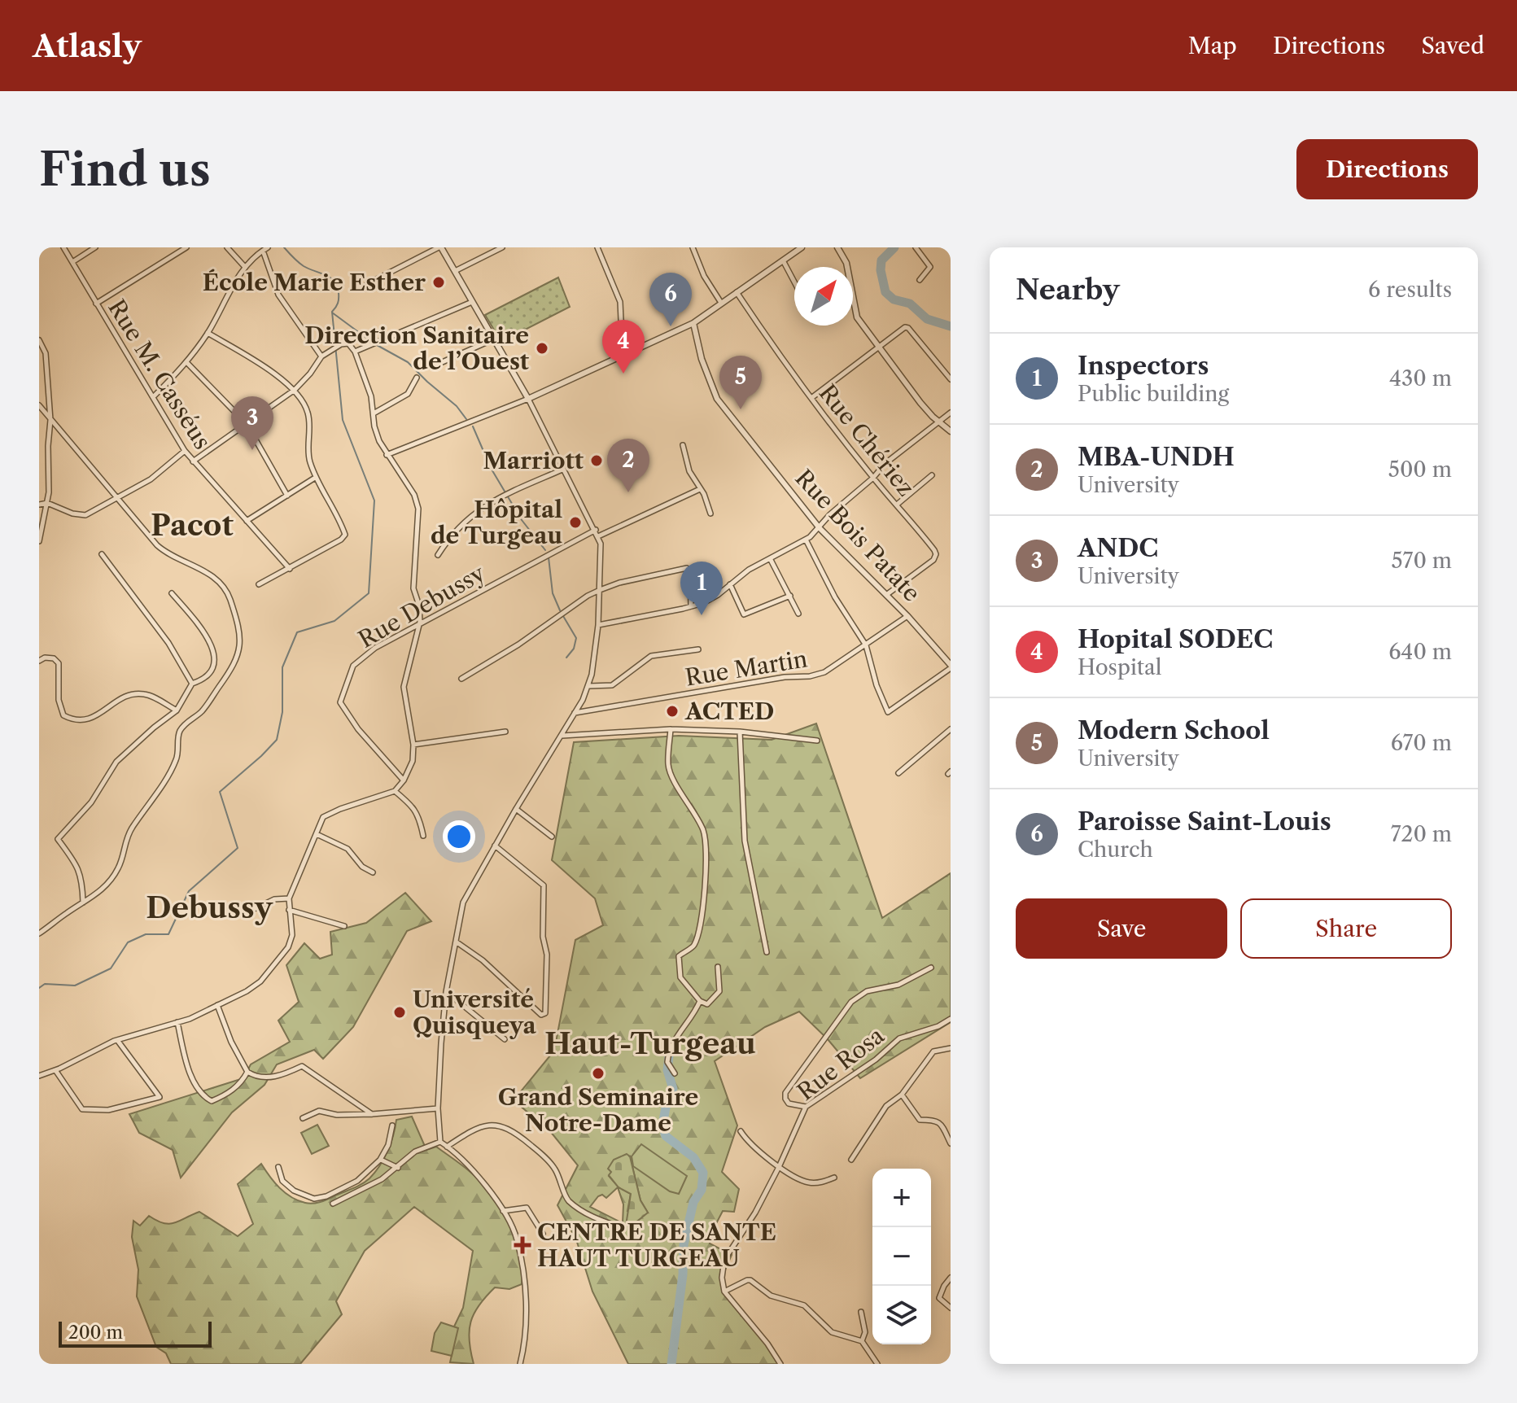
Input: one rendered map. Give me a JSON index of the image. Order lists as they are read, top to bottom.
{
  "streets": {
    "street": [
      "Rue M. Casséus",
      "Rue Chériez",
      "Rue Bois Patate",
      "Rue Debussy",
      "Rue Martin",
      "Rue Rosa"
    ]
  },
  "crossings": [
    ["Rue Chériez", "Rue Bois Patate"],
    ["Rue Bois Patate", "Rue Martin"]
  ],
  "districts": ["Pacot", "Debussy", "Haut-Turgeau"],
  "places": {
    "other": [
      "École Marie Esther",
      "Direction Sanitaire de l’Ouest",
      "Marriott",
      "Hôpital de Turgeau",
      "ACTED",
      "Université Quisqueya",
      "Grand Seminaire Notre-Dame"
    ],
    "health": ["CENTRE DE SANTE HAUT TURGEAU"]
  },
  "scale_bar": "200 m",
  "north": "top right",
  "page": {
    "header": "Atlasly",
    "nav": ["Map", "Directions", "Saved"],
    "buttons": [
      "Directions",
      ["Save", "Share"]
    ],
    "title": "Find us",
    "heading": ["Nearby", "6 results"],
    "pins": [
      "6",
      "4",
      "5",
      "3",
      "2",
      "1"
    ],
    "list": [
      {
        "mark": "1",
        "name": "Inspectors",
        "note": "Public building",
        "value": "430 m"
      },
      {
        "mark": "2",
        "name": "MBA-UNDH",
        "note": "University",
        "value": "500 m"
      },
      {
        "mark": "3",
        "name": "ANDC",
        "note": "University",
        "value": "570 m"
      },
      {
        "mark": "4",
        "name": "Hopital SODEC",
        "note": "Hospital",
        "value": "640 m"
      },
      {
        "mark": "5",
        "name": "Modern School",
        "note": "University",
        "value": "670 m"
      },
      {
        "mark": "6",
        "name": "Paroisse Saint-Louis",
        "note": "Church",
        "value": "720 m"
      }
    ],
    "map_buttons": ["+", "−"],
    "scale": "200 m"
  }
}
